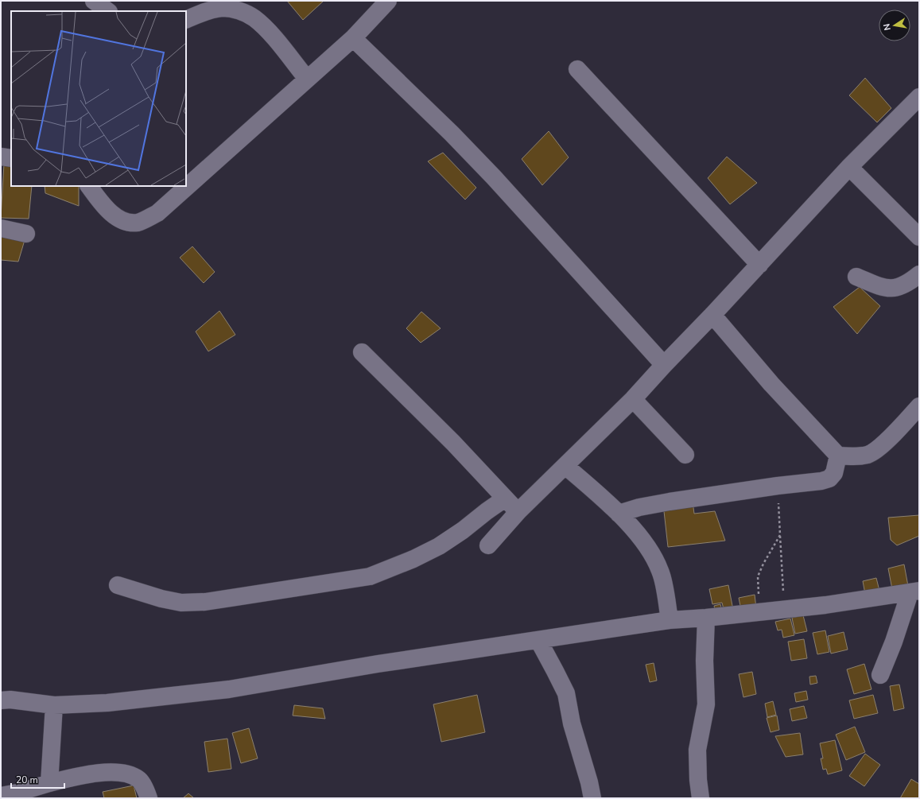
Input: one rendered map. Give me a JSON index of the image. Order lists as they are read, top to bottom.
{
  "scale_bar": "20 m",
  "north": "left"
}
